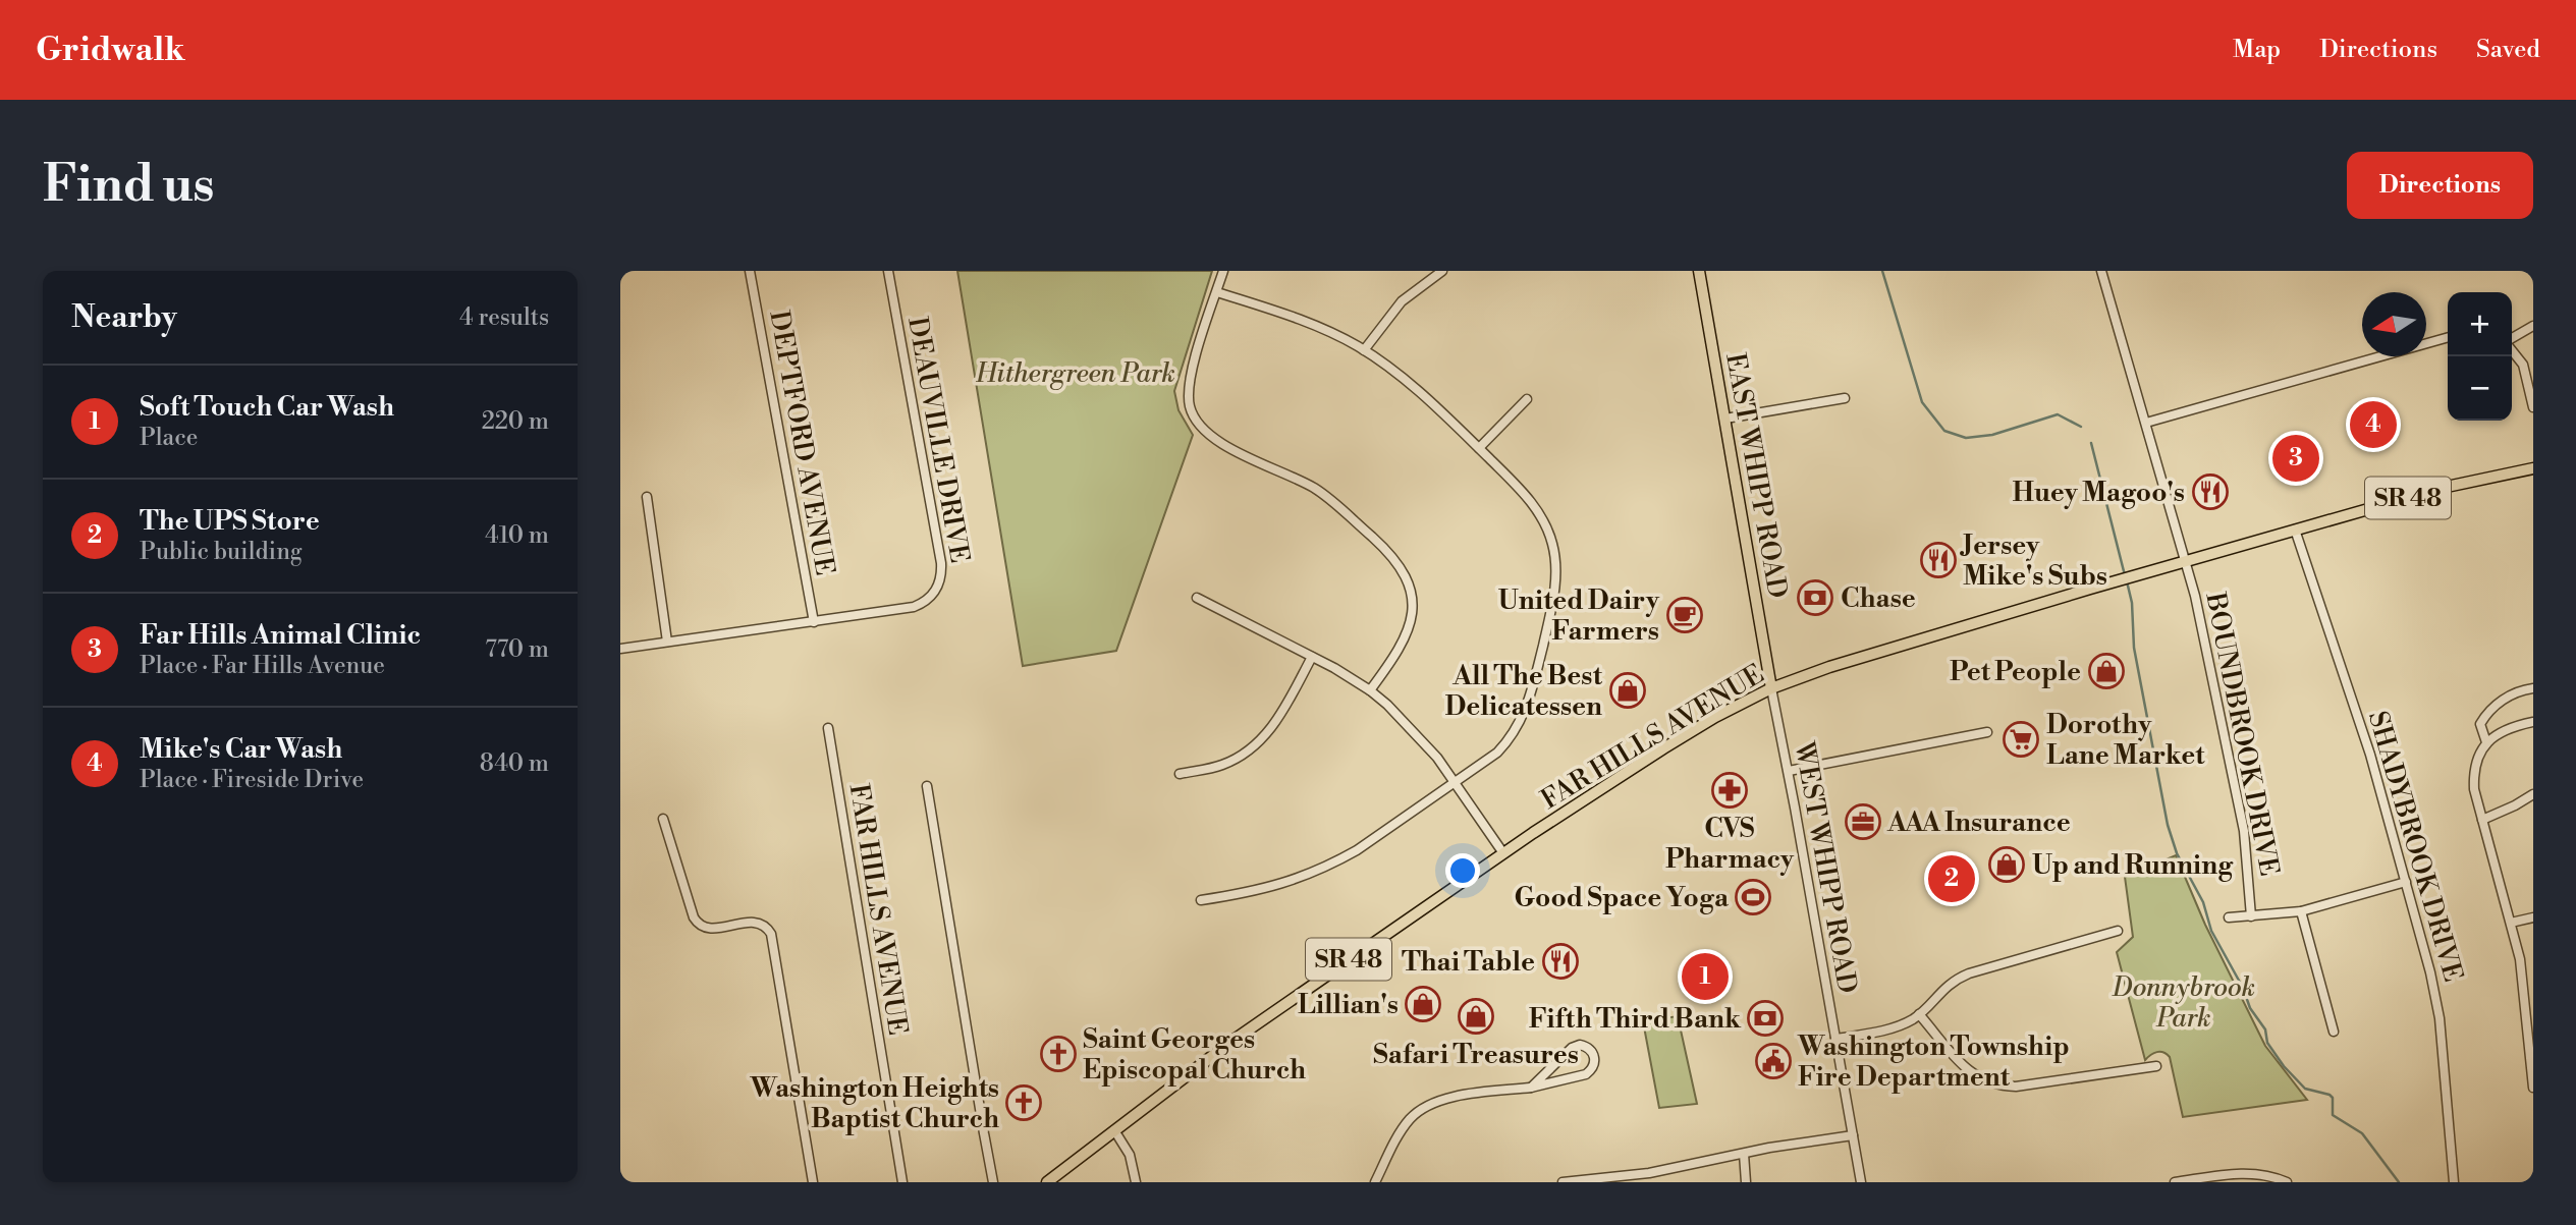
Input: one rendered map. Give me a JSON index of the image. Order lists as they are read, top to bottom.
{
  "streets": {
    "main road": ["EAST WHIPP ROAD", "SR 48", "FAR HILLS AVENUE"],
    "street": [
      "DEAUVILLE DRIVE",
      "DEPTFORD AVENUE",
      "BOUNDBROOK DRIVE",
      "SHADYBROOK DRIVE",
      "WEST WHIPP ROAD"
    ]
  },
  "crossings": [
    ["DEAUVILLE DRIVE", "DEPTFORD AVENUE"],
    ["EAST WHIPP ROAD", "FAR HILLS AVENUE"],
    ["EAST WHIPP ROAD", "WEST WHIPP ROAD"],
    ["BOUNDBROOK DRIVE", "FAR HILLS AVENUE"],
    ["FAR HILLS AVENUE", "SHADYBROOK DRIVE"],
    ["FAR HILLS AVENUE", "WEST WHIPP ROAD"]
  ],
  "parks": ["Hithergreen Park", "Donnybrook Park"],
  "places": {
    "restaurant": ["Huey Magoo's", "Jersey Mike's Subs", "Thai Table"],
    "bank": ["Chase", "Fifth Third Bank"],
    "cafe": ["United Dairy Farmers"],
    "shop": [
      "Pet People",
      "All The Best Delicatessen",
      "Up and Running",
      "Lillian's",
      "Safari Treasures"
    ],
    "supermarket": ["Dorothy Lane Market"],
    "pharmacy": ["CVS Pharmacy"],
    "office": ["AAA Insurance"],
    "sports": ["Good Space Yoga"],
    "church": ["Saint Georges Episcopal Church", "Washington Heights Baptist Church"],
    "public building": ["Washington Township Fire Department"]
  },
  "north": "left",
  "page": {
    "header": "Gridwalk",
    "nav": ["Map", "Directions", "Saved"],
    "buttons": "Directions",
    "title": "Find us",
    "heading": ["Nearby", "4 results"],
    "map_buttons": ["+", "−"],
    "list": [
      {
        "mark": "1",
        "name": "Soft Touch Car Wash",
        "note": "Place",
        "value": "220 m"
      },
      {
        "mark": "2",
        "name": "The UPS Store",
        "note": "Public building",
        "value": "410 m"
      },
      {
        "mark": "3",
        "name": "Far Hills Animal Clinic",
        "note": "Place · Far Hills Avenue",
        "value": "770 m"
      },
      {
        "mark": "4",
        "name": "Mike's Car Wash",
        "note": "Place · Fireside Drive",
        "value": "840 m"
      }
    ],
    "pins": [
      "4",
      "3",
      "2",
      "1"
    ]
  }
}
